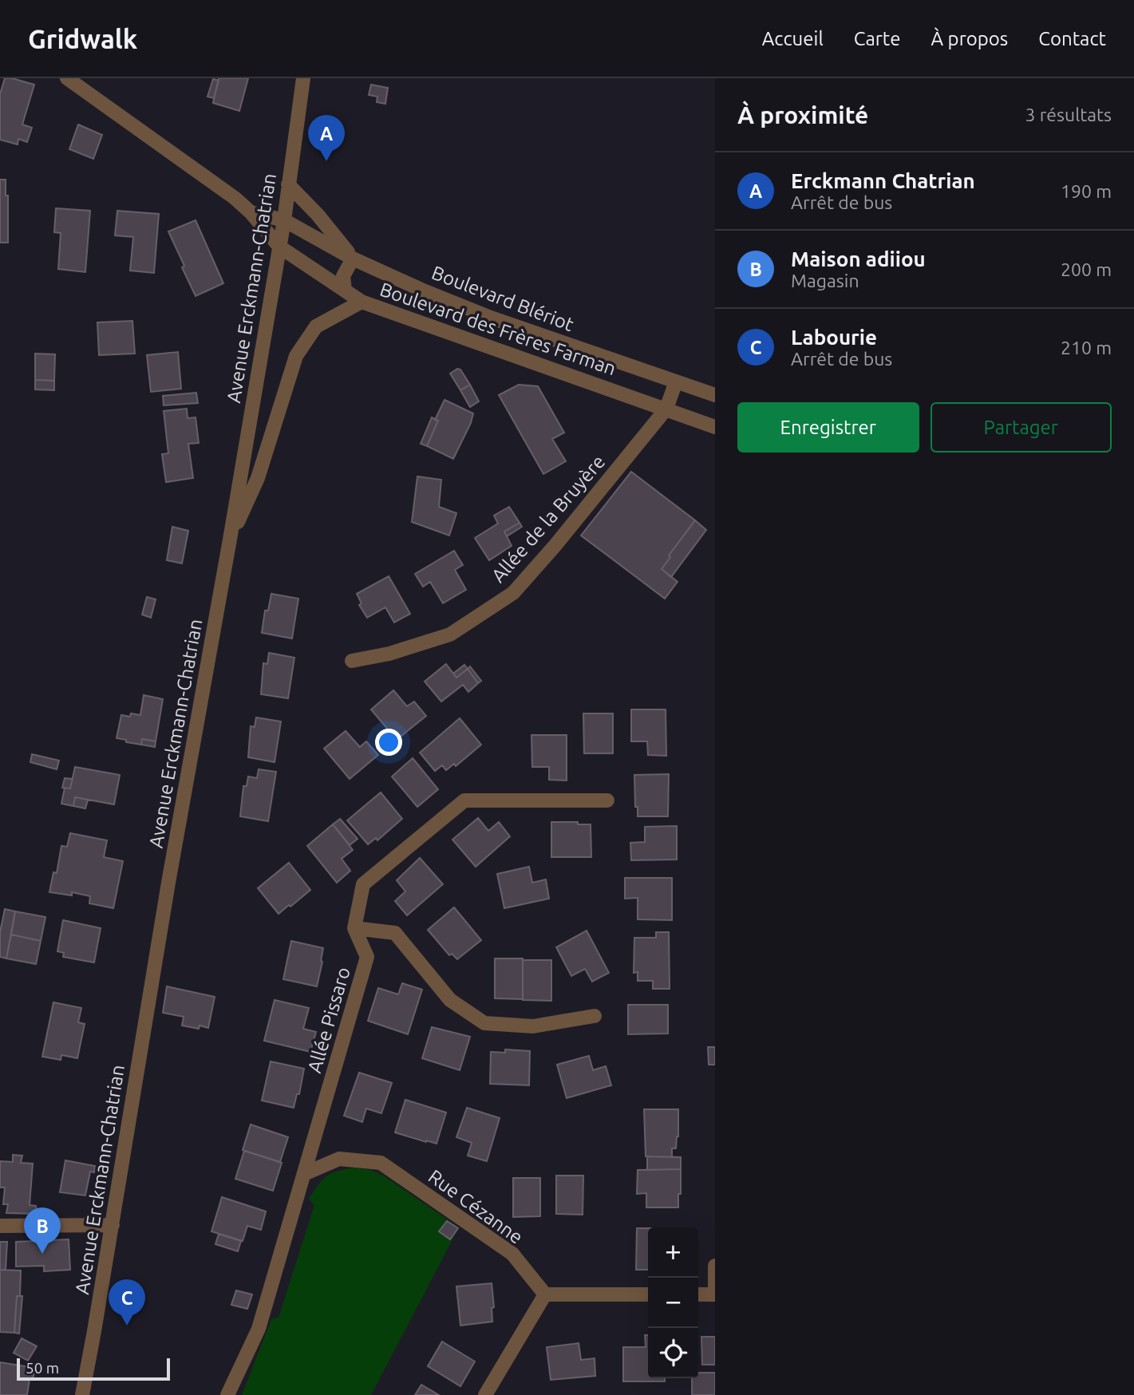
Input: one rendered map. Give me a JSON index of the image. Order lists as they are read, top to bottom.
{
  "streets": {
    "street": [
      "Avenue Erckmann-Chatrian",
      "Boulevard Blériot",
      "Boulevard des Frères Farman",
      "Allée de la Bruyère",
      "Allée Pissaro",
      "Rue Cézanne"
    ]
  },
  "crossings": [
    ["Avenue Erckmann-Chatrian", "Boulevard Blériot"],
    ["Avenue Erckmann-Chatrian", "Boulevard des Frères Farman"],
    ["Boulevard Blériot", "Boulevard des Frères Farman"],
    ["Boulevard Blériot", "Allée de la Bruyère"],
    ["Boulevard des Frères Farman", "Allée de la Bruyère"],
    ["Allée Pissaro", "Rue Cézanne"]
  ],
  "scale_bar": "50 m",
  "page": {
    "header": "Gridwalk",
    "nav": [
      "Accueil",
      "Carte",
      "À propos",
      "Contact"
    ],
    "heading": ["À proximité", "3 résultats"],
    "pins": ["A", "B", "C"],
    "list": [
      {
        "mark": "A",
        "name": "Erckmann Chatrian",
        "note": "Arrêt de bus",
        "value": "190 m"
      },
      {
        "mark": "B",
        "name": "Maison adiiou",
        "note": "Magasin",
        "value": "200 m"
      },
      {
        "mark": "C",
        "name": "Labourie",
        "note": "Arrêt de bus",
        "value": "210 m"
      }
    ],
    "buttons": ["Enregistrer", "Partager"],
    "map_buttons": ["+", "−"],
    "scale": "50 m"
  }
}
